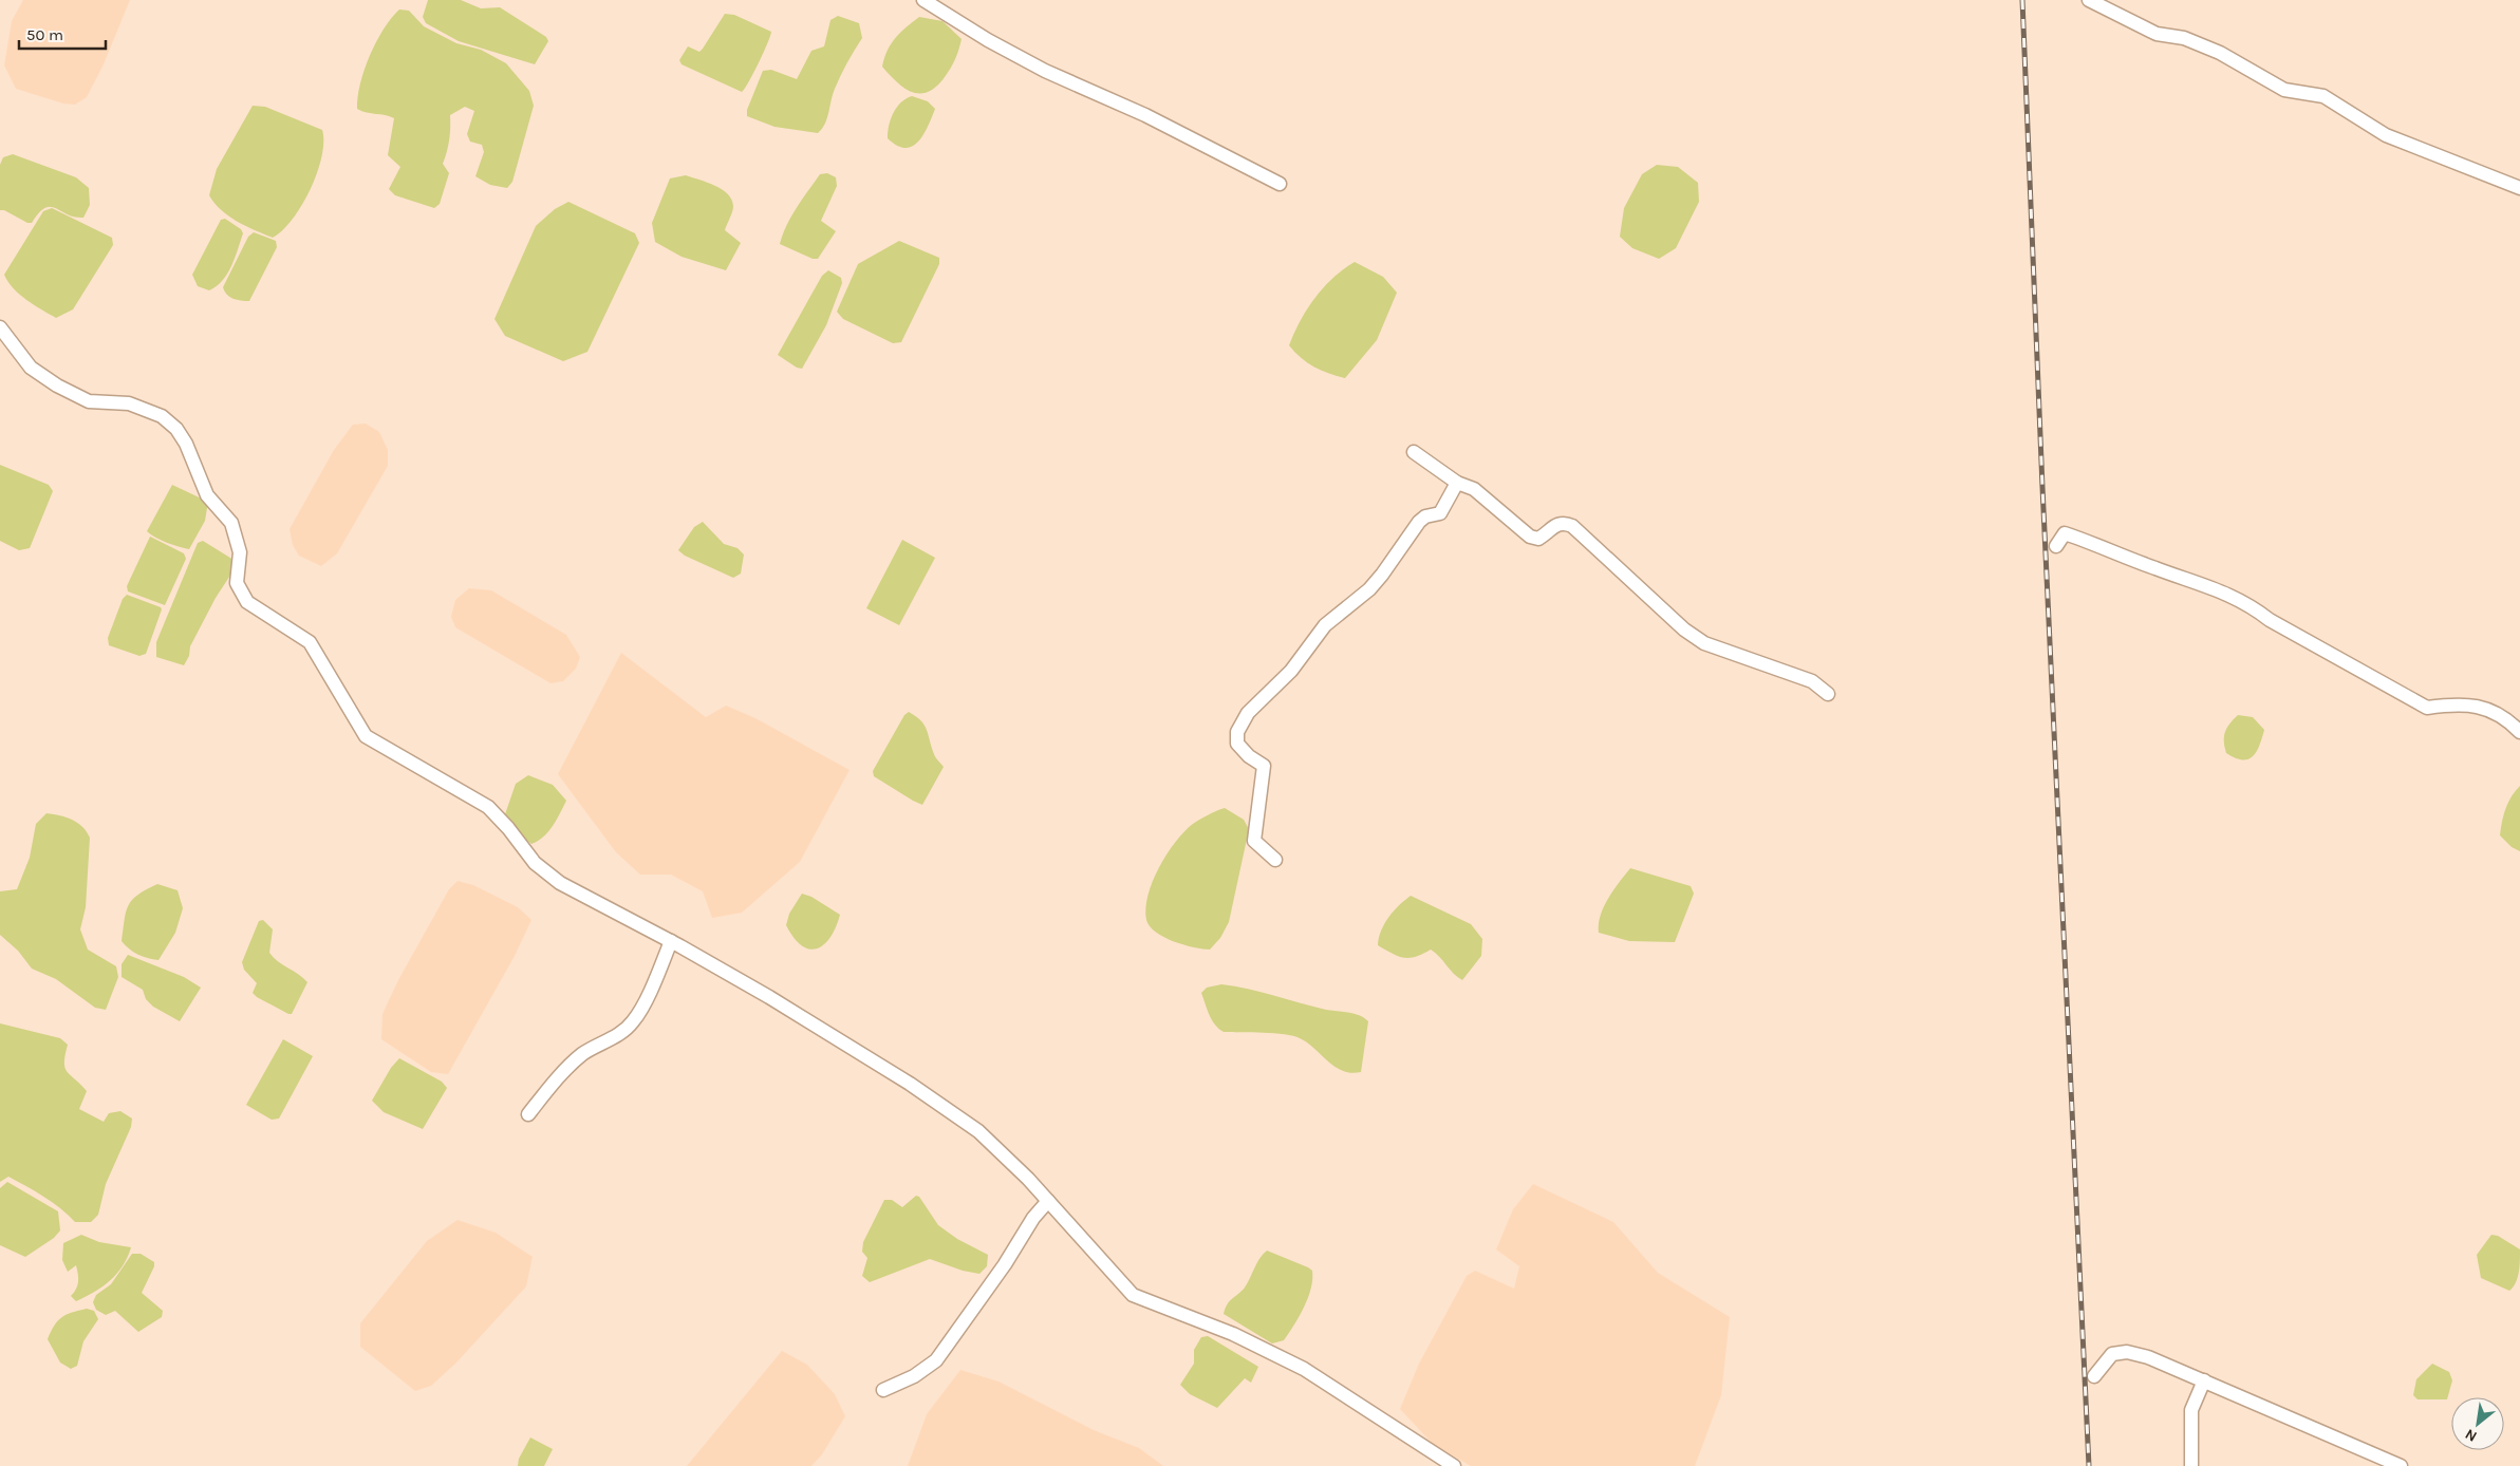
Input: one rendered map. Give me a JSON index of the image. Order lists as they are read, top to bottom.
{
  "scale_bar": "50 m",
  "north": "bottom left"
}
